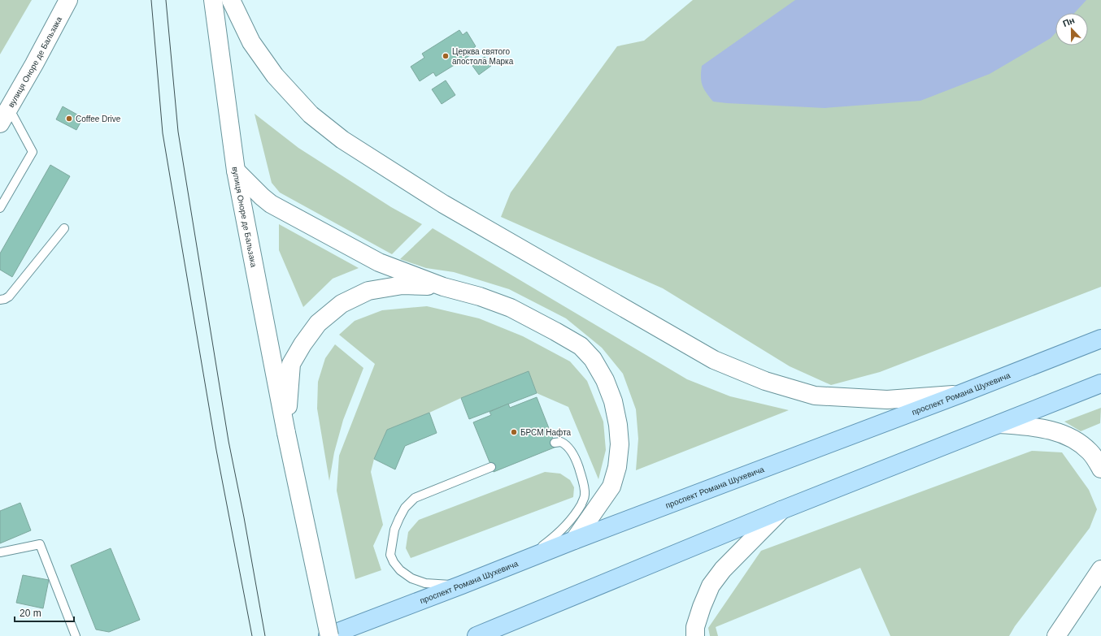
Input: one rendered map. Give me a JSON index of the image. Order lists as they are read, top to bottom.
{
  "streets": {
    "main road": ["проспект Романа Шухевича"],
    "street": ["вулиця Оноре де Бальзака"]
  },
  "places": ["Церква святого апостола Марка", "Coffee Drive", "БРСМ Нафта"],
  "scale_bar": "20 m",
  "north": "top"
}
